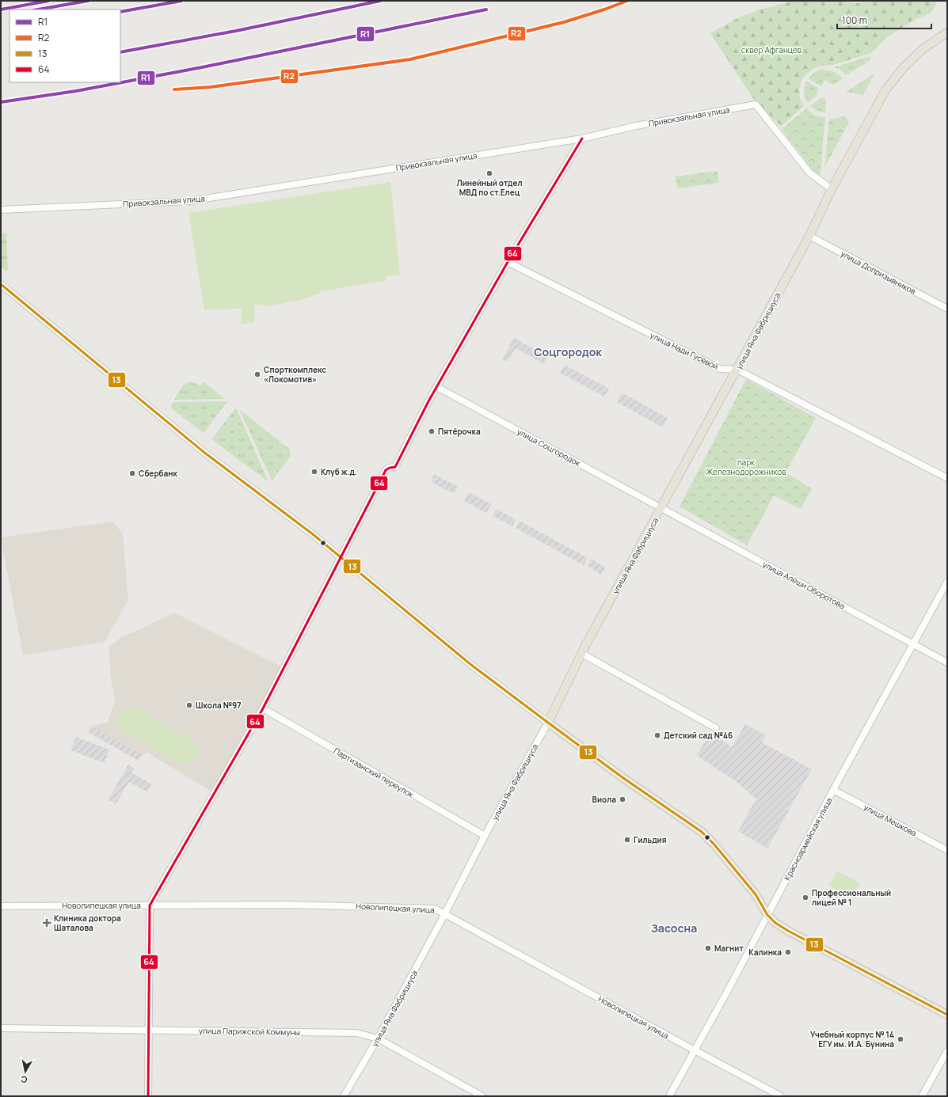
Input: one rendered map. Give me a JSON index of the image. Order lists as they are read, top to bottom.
{
  "streets": {
    "main road": ["улица Яна Фабрициуса"],
    "street": [
      "Привокзальная улица",
      "улица Допризывников",
      "улица Нади Гусевой",
      "улица Соцгородок",
      "улица Алёши Оборотова",
      "Партизанский переулок",
      "улица Мешкова",
      "Красноармейская улица",
      "Новолипецкая улица",
      "улица Парижской Коммуны"
    ]
  },
  "crossings": [
    ["Привокзальная улица", "улица Яна Фабрициуса"],
    ["улица Допризывников", "улица Яна Фабрициуса"],
    ["улица Яна Фабрициуса", "улица Нади Гусевой"],
    ["улица Яна Фабрициуса", "улица Соцгородок"],
    ["улица Яна Фабрициуса", "улица Алёши Оборотова"],
    ["улица Яна Фабрициуса", "Партизанский переулок"],
    ["улица Яна Фабрициуса", "Новолипецкая улица"],
    ["улица Яна Фабрициуса", "улица Парижской Коммуны"],
    ["улица Соцгородок", "улица Алёши Оборотова"],
    ["улица Алёши Оборотова", "Красноармейская улица"],
    ["улица Мешкова", "Красноармейская улица"],
    ["Красноармейская улица", "Новолипецкая улица"]
  ],
  "districts": ["Соцгородок", "Засосна"],
  "parks": ["сквер Афганцев", "парк Железнодорожников"],
  "places": {
    "other": [
      "Линейный отдел МВД по ст.Елец",
      "Спорткомплекс «Локомотив»",
      "Пятёрочка",
      "Клуб ж.д.",
      "Сбербанк",
      "Школа №97",
      "Детский сад №46",
      "Виола",
      "Гильдия",
      "Профессиональный лицей № 1",
      "Магнит",
      "Калинка",
      "Учебный корпус № 14 ЕГУ им. И.А. Бунина"
    ],
    "health": ["Клиника доктора Шаталова"]
  },
  "lines": [
    "transit line R1",
    "transit line R2",
    "transit line 64",
    "transit line 13"
  ],
  "legend": [
    "R1",
    "R2",
    "13",
    "64"
  ],
  "scale_bar": "100 m",
  "north": "bottom"
}
